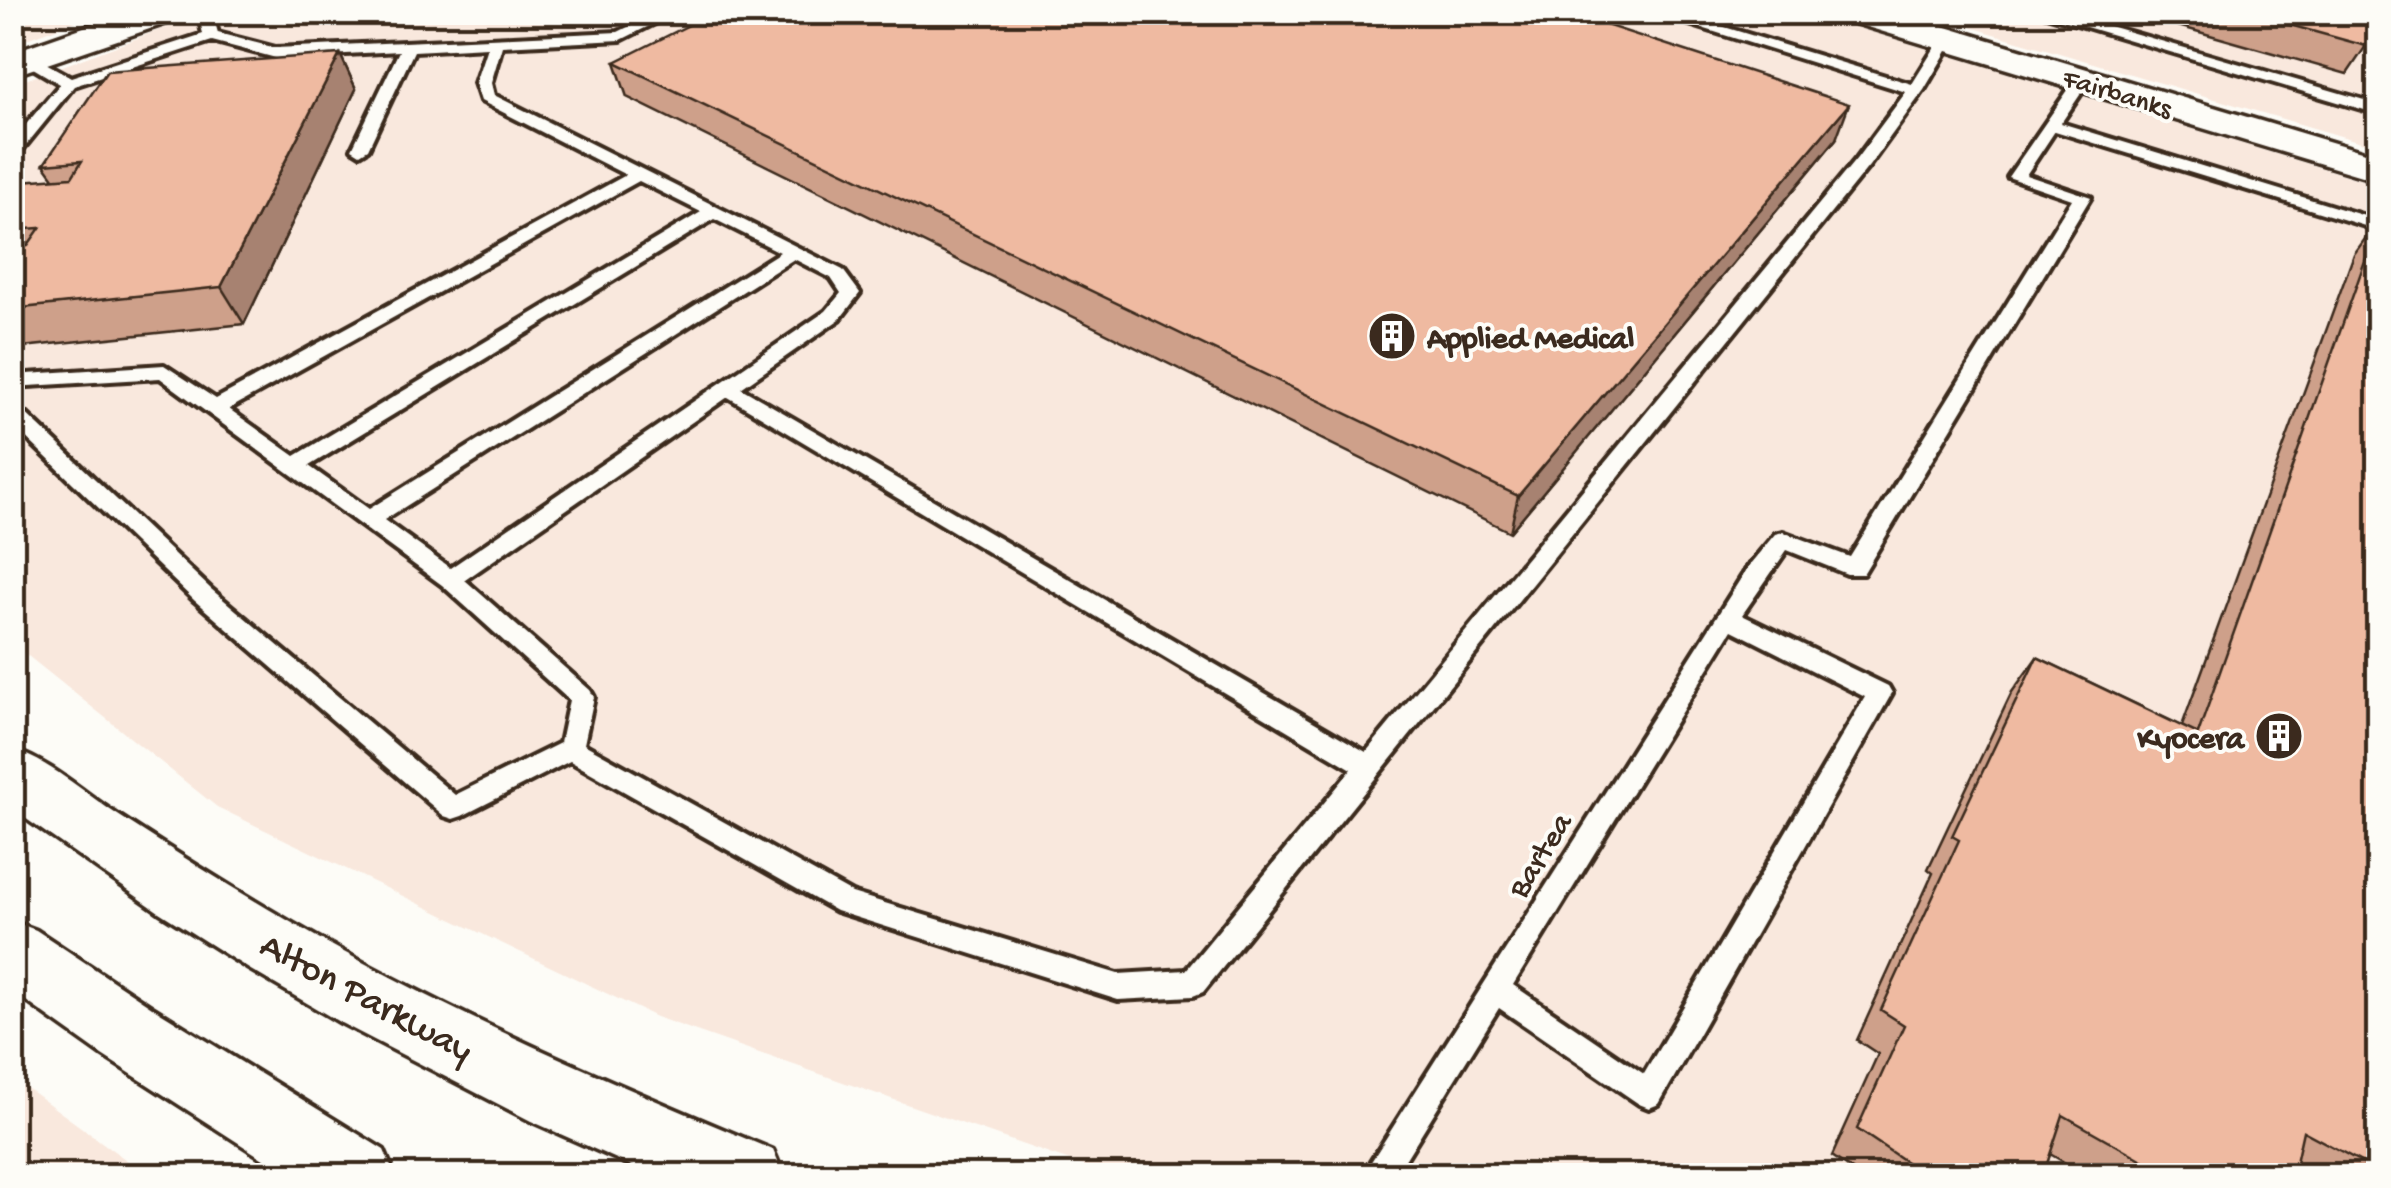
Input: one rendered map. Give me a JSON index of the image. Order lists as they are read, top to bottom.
{
  "streets": {
    "main road": ["Fairbanks", "Alton Parkway"],
    "lane": ["Bartea"]
  },
  "places": {
    "building": ["Applied Medical", "Kyocera"]
  }
}
